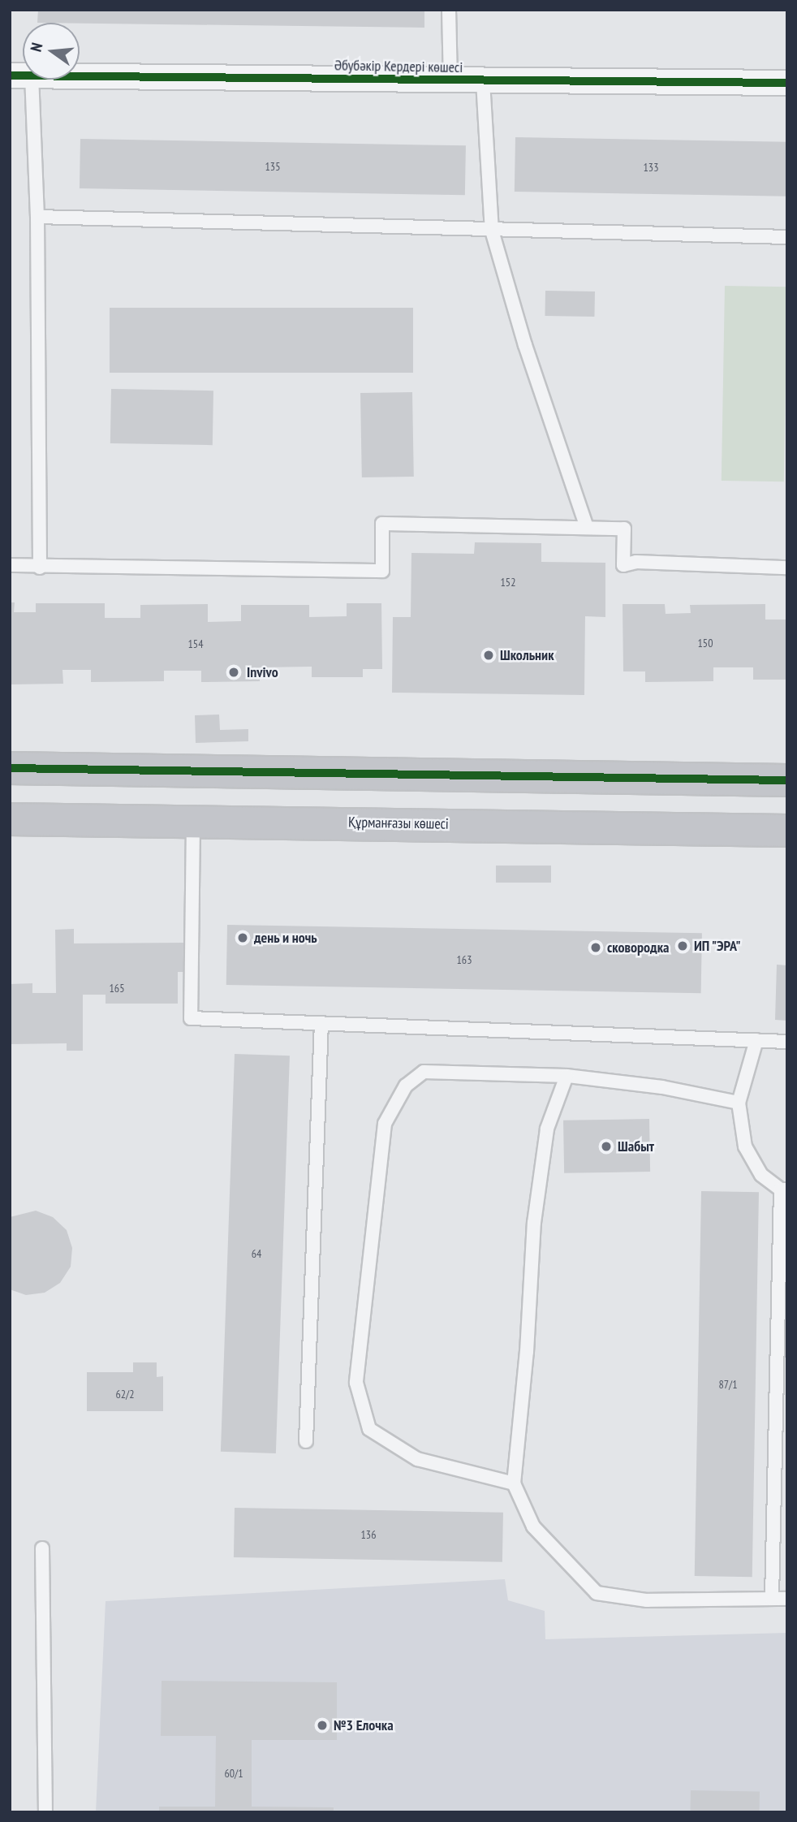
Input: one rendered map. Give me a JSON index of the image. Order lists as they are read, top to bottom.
{
  "streets": {
    "street": ["Әбубәкір Кердері көшесі", "Құрманғазы көшесі"]
  },
  "places": [
    "Школьник",
    "Invivo",
    "день и ночь",
    "ИП \"ЭРА\"",
    "сковородка",
    "Шабыт",
    "№3 Елочка"
  ],
  "house_numbers": [
    "135",
    "133",
    "152",
    "150",
    "154",
    "163",
    "165",
    "64",
    "87/1",
    "62/2",
    "136",
    "60/1"
  ],
  "north": "left"
}
